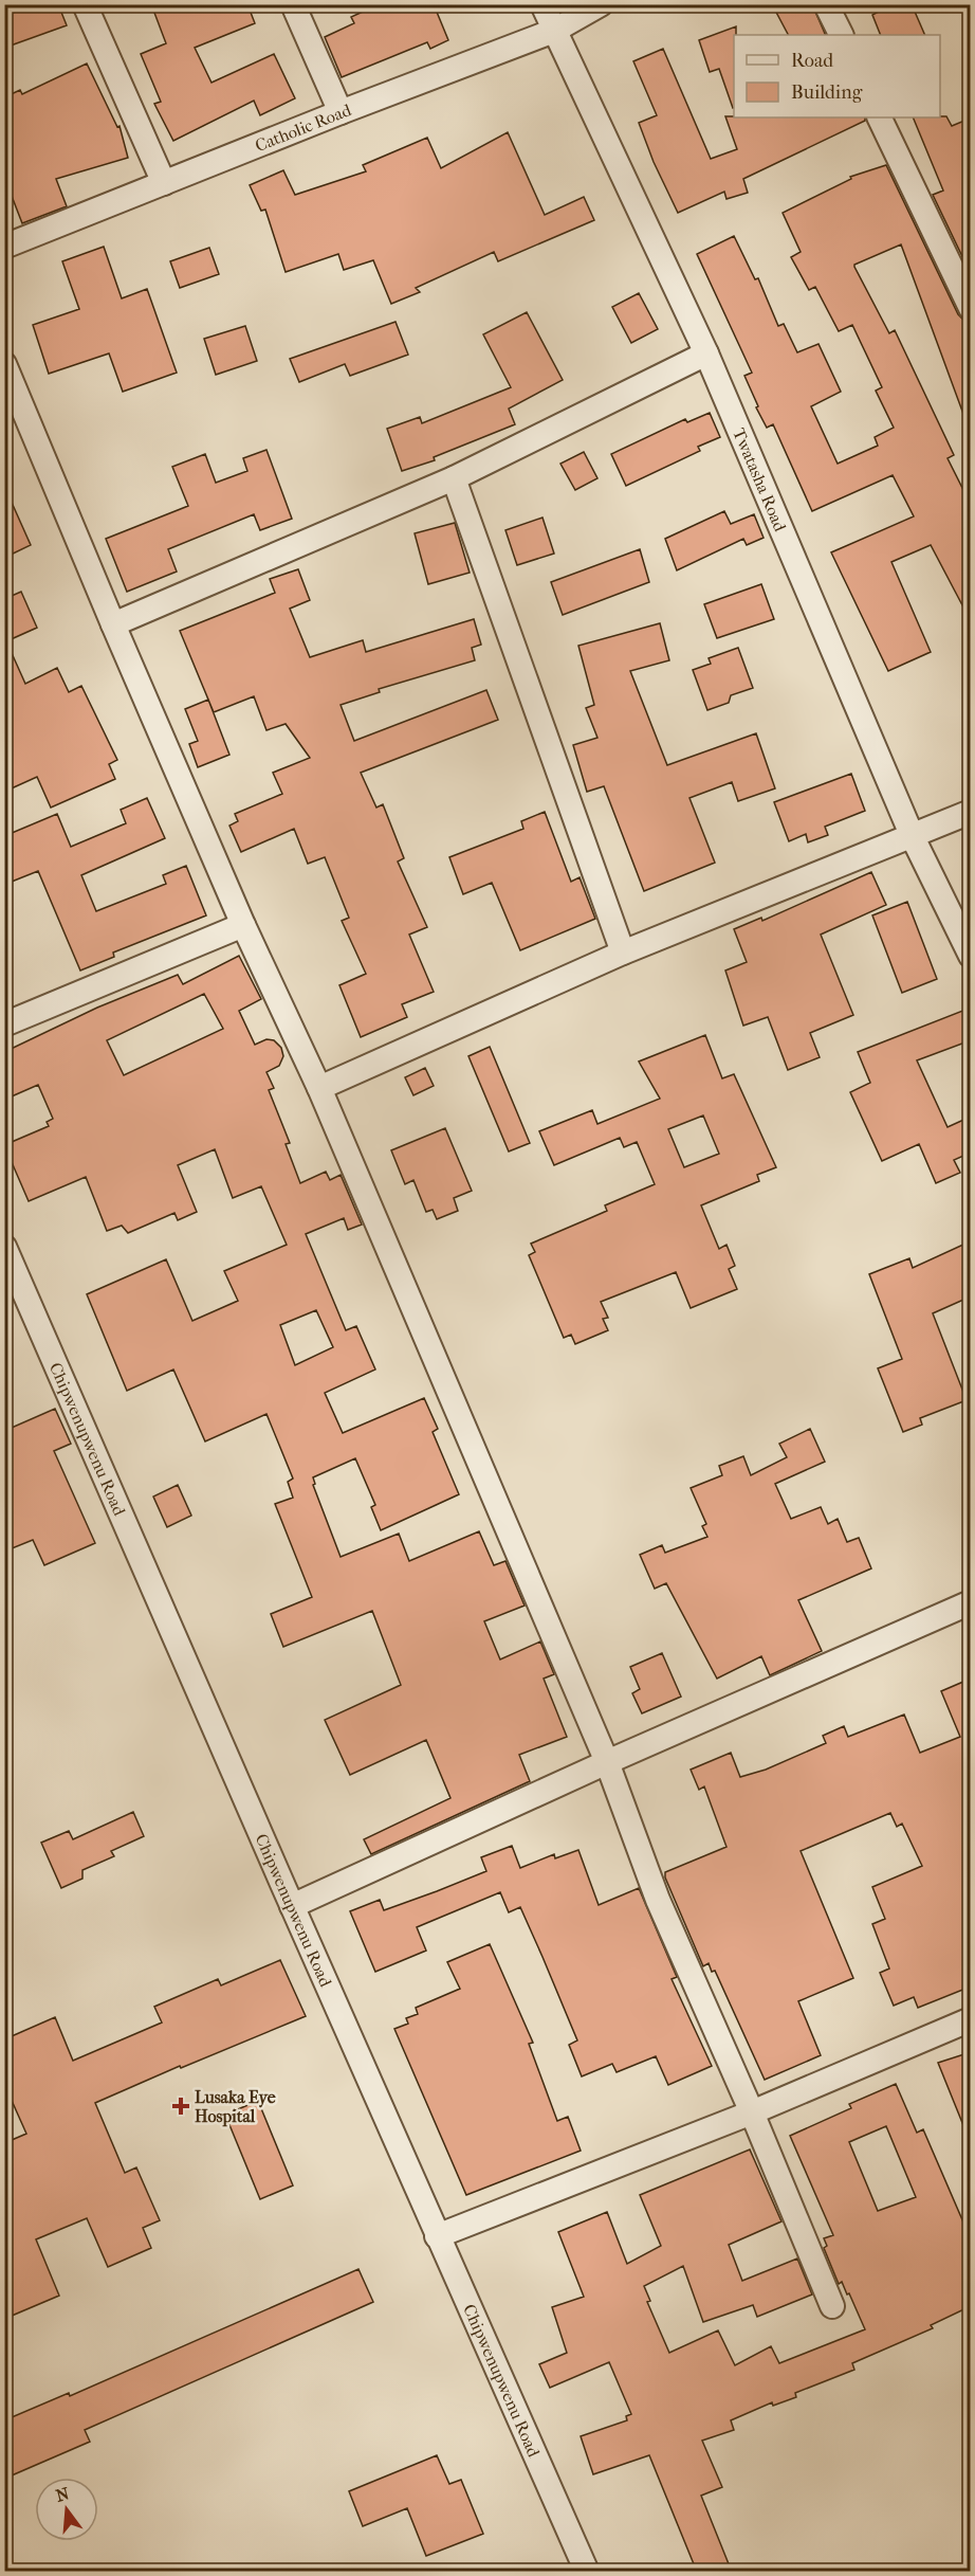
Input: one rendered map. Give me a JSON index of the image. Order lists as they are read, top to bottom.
{
  "streets": {
    "street": ["Catholic Road", "Twatasha Road", "Chipwenupwenu Road"]
  },
  "crossings": [
    ["Catholic Road", "Twatasha Road"]
  ],
  "places": {
    "health": ["Lusaka Eye Hospital"]
  },
  "legend": ["Road", "Building"],
  "north": "top"
}
